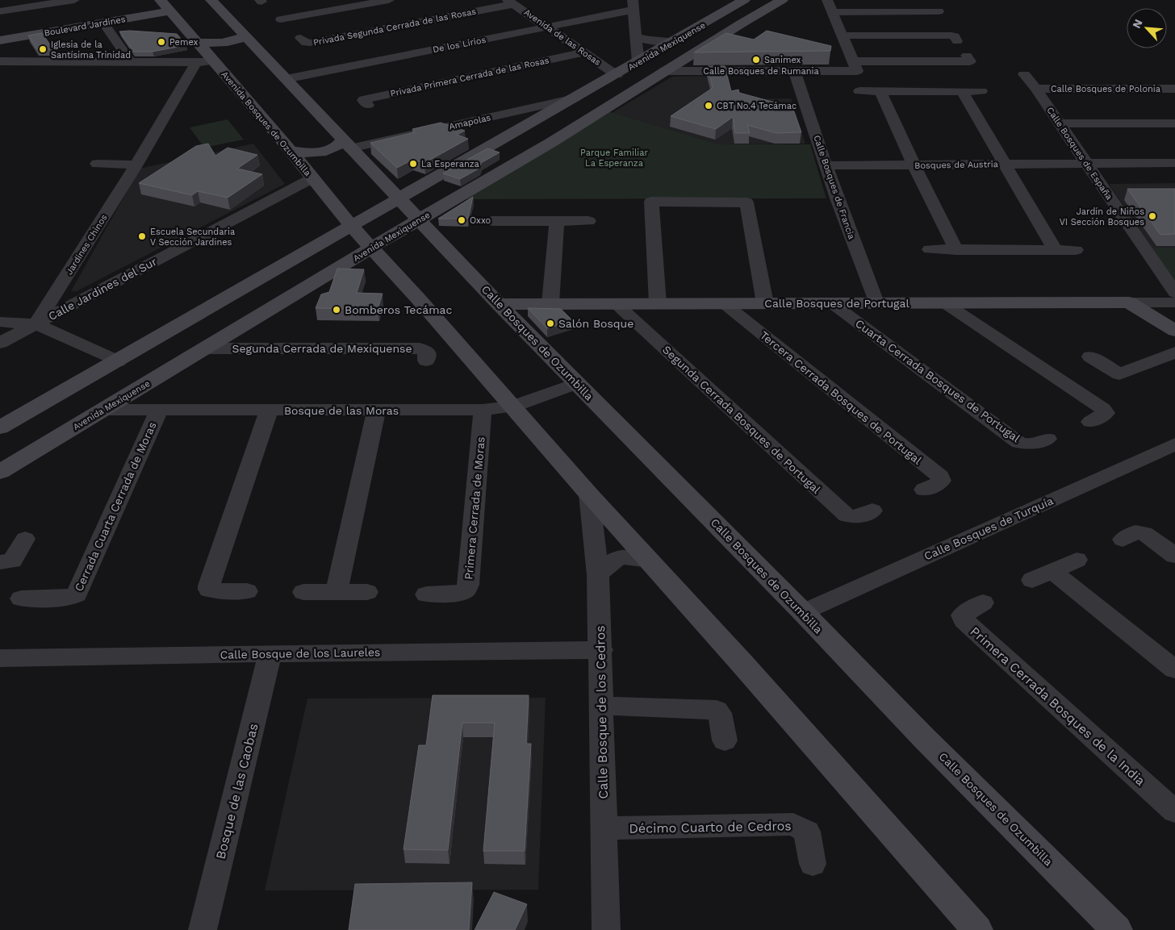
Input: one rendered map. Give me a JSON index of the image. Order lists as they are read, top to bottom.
{
  "streets": {
    "main road": [
      "Boulevard Jardines",
      "Avenida Mexiquense",
      "Avenida Bosques de Ozumbilla",
      "Calle Bosques de Portugal",
      "Calle Bosques de Ozumbilla"
    ],
    "street": [
      "Privada Segunda Cerrada de las Rosas",
      "Avenida de las Rosas",
      "De los Lirios",
      "Calle Bosques de Rumania",
      "Privada Primera Cerrada de las Rosas",
      "Calle Bosques de Polonia",
      "Amapolas",
      "Calle Bosques de España",
      "Bosques de Austria",
      "Calle Bosques de Francia",
      "Jardines Chinos",
      "Calle Jardines del Sur",
      "Segunda Cerrada de Mexiquense",
      "Cuarta Cerrada Bosques de Portugal",
      "Tercera Cerrada Bosques de Portugal",
      "Bosque de las Moras",
      "Segunda Cerrada Bosques de Portugal",
      "Cerrada Cuarta Cerrada de Moras",
      "Primera Cerrada de Moras",
      "Calle Bosques de Turquía",
      "Calle Bosque de los Laureles",
      "Primera Cerrada Bosques de la India",
      "Calle Bosque de los Cedros",
      "Bosque de las Caobas",
      "Décimo Cuarto de Cedros"
    ]
  },
  "crossings": [
    ["Boulevard Jardines", "Avenida Bosques de Ozumbilla"],
    ["Privada Segunda Cerrada de las Rosas", "Avenida de las Rosas"],
    ["Avenida de las Rosas", "De los Lirios"],
    ["Avenida de las Rosas", "Avenida Mexiquense"],
    ["Avenida de las Rosas", "Privada Primera Cerrada de las Rosas"],
    ["Avenida Mexiquense", "Calle Bosques de Rumania"],
    ["Avenida Mexiquense", "Amapolas"],
    ["Avenida Mexiquense", "Avenida Bosques de Ozumbilla"],
    ["Avenida Mexiquense", "Calle Bosques de Ozumbilla"],
    ["Avenida Mexiquense", "Segunda Cerrada de Mexiquense"],
    ["Avenida Mexiquense", "Bosque de las Moras"],
    ["Calle Bosques de Rumania", "Calle Bosques de Francia"],
    ["Calle Bosques de Polonia", "Calle Bosques de España"],
    ["Avenida Bosques de Ozumbilla", "Calle Jardines del Sur"],
    ["Calle Bosques de España", "Bosques de Austria"],
    ["Bosques de Austria", "Calle Bosques de Francia"],
    ["Calle Bosques de Francia", "Calle Bosques de Portugal"],
    ["Jardines Chinos", "Calle Jardines del Sur"],
    ["Calle Bosques de Portugal", "Calle Bosques de Ozumbilla"],
    ["Calle Bosques de Portugal", "Cuarta Cerrada Bosques de Portugal"],
    ["Calle Bosques de Portugal", "Tercera Cerrada Bosques de Portugal"],
    ["Calle Bosques de Portugal", "Segunda Cerrada Bosques de Portugal"],
    ["Calle Bosques de Ozumbilla", "Bosque de las Moras"],
    ["Calle Bosques de Ozumbilla", "Calle Bosques de Turquía"],
    ["Bosque de las Moras", "Cerrada Cuarta Cerrada de Moras"],
    ["Bosque de las Moras", "Primera Cerrada de Moras"],
    ["Calle Bosque de los Laureles", "Calle Bosque de los Cedros"],
    ["Calle Bosque de los Laureles", "Bosque de las Caobas"],
    ["Calle Bosque de los Cedros", "Décimo Cuarto de Cedros"]
  ],
  "parks": ["Parque Familiar La Esperanza"],
  "places": [
    "Pemex",
    "Iglesia de la Santísima Trinidad",
    "Sanimex",
    "CBT No.4 Tecámac",
    "La Esperanza",
    "Jardín de Niños VI Sección Bosques",
    "Oxxo",
    "Escuela Secundaria V Sección Jardines",
    "Bomberos Tecámac",
    "Salón Bosque"
  ],
  "north": "top left"
}
